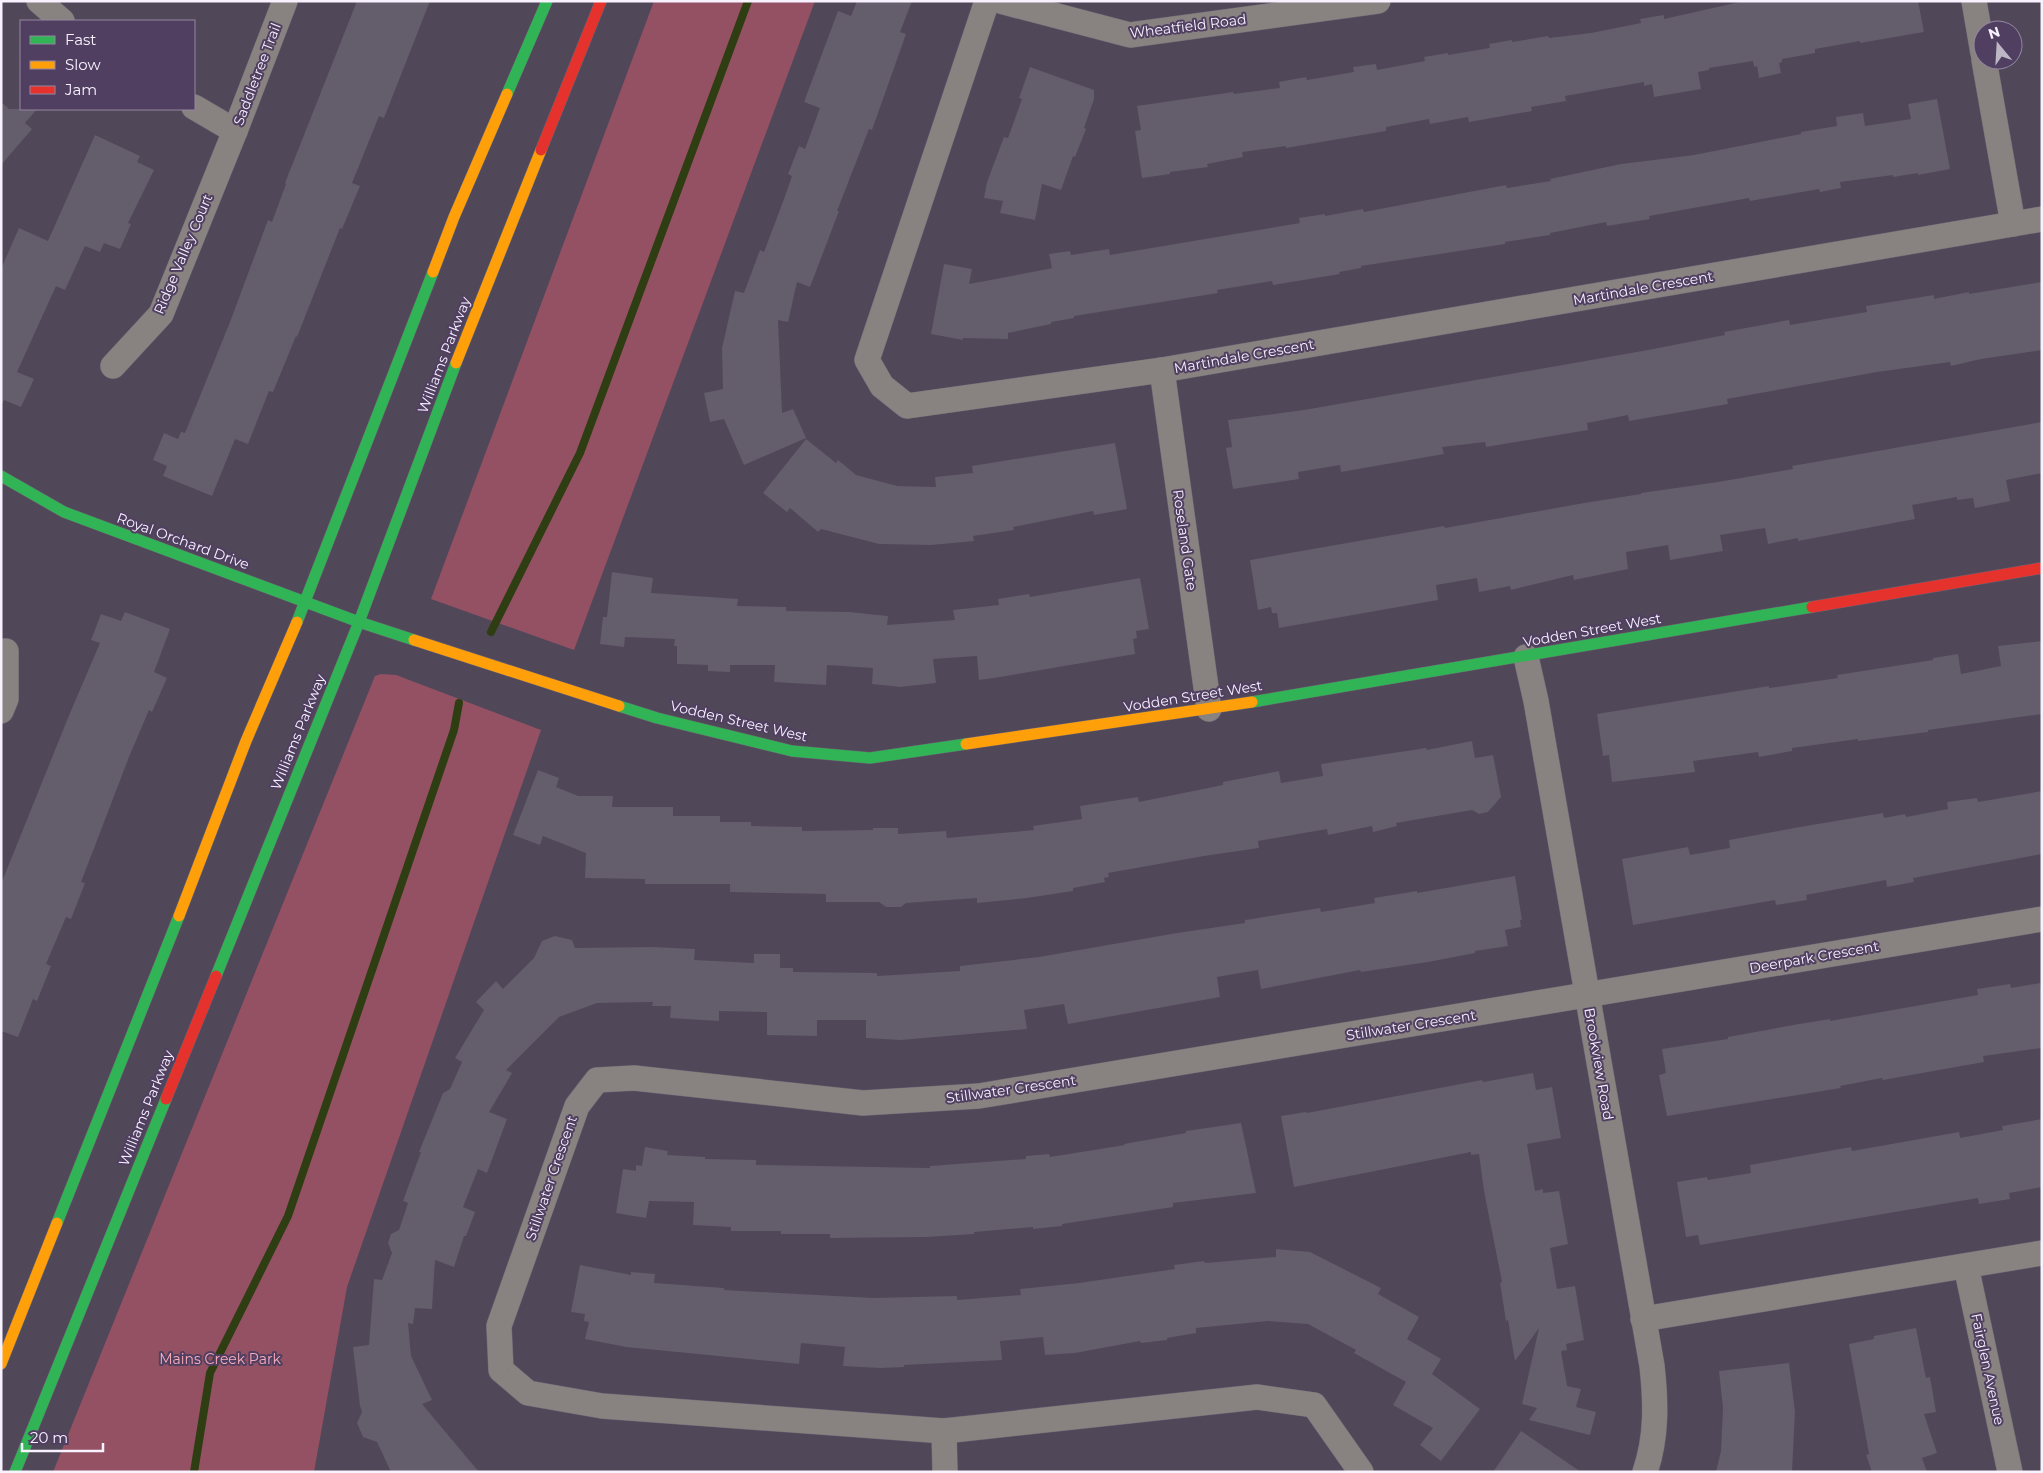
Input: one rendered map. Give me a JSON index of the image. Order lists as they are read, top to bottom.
{
  "streets": {
    "main road": ["Williams Parkway", "Royal Orchard Drive", "Vodden Street West"],
    "street": [
      "Wheatfield Road",
      "Saddletree Trail",
      "Ridge Valley Court",
      "Martindale Crescent",
      "Roseland Gate",
      "Deerpark Crescent",
      "Stillwater Crescent",
      "Brookview Road",
      "Fairglen Avenue"
    ]
  },
  "crossings": [
    ["Saddletree Trail", "Ridge Valley Court"],
    ["Martindale Crescent", "Roseland Gate"],
    ["Williams Parkway", "Royal Orchard Drive"],
    ["Williams Parkway", "Vodden Street West"],
    ["Roseland Gate", "Vodden Street West"],
    ["Royal Orchard Drive", "Vodden Street West"],
    ["Vodden Street West", "Brookview Road"],
    ["Deerpark Crescent", "Stillwater Crescent"],
    ["Deerpark Crescent", "Brookview Road"],
    ["Stillwater Crescent", "Brookview Road"]
  ],
  "parks": ["Mains Creek Park"],
  "legend": ["Fast", "Slow", "Jam"],
  "scale_bar": "20 m",
  "north": "top"
}
